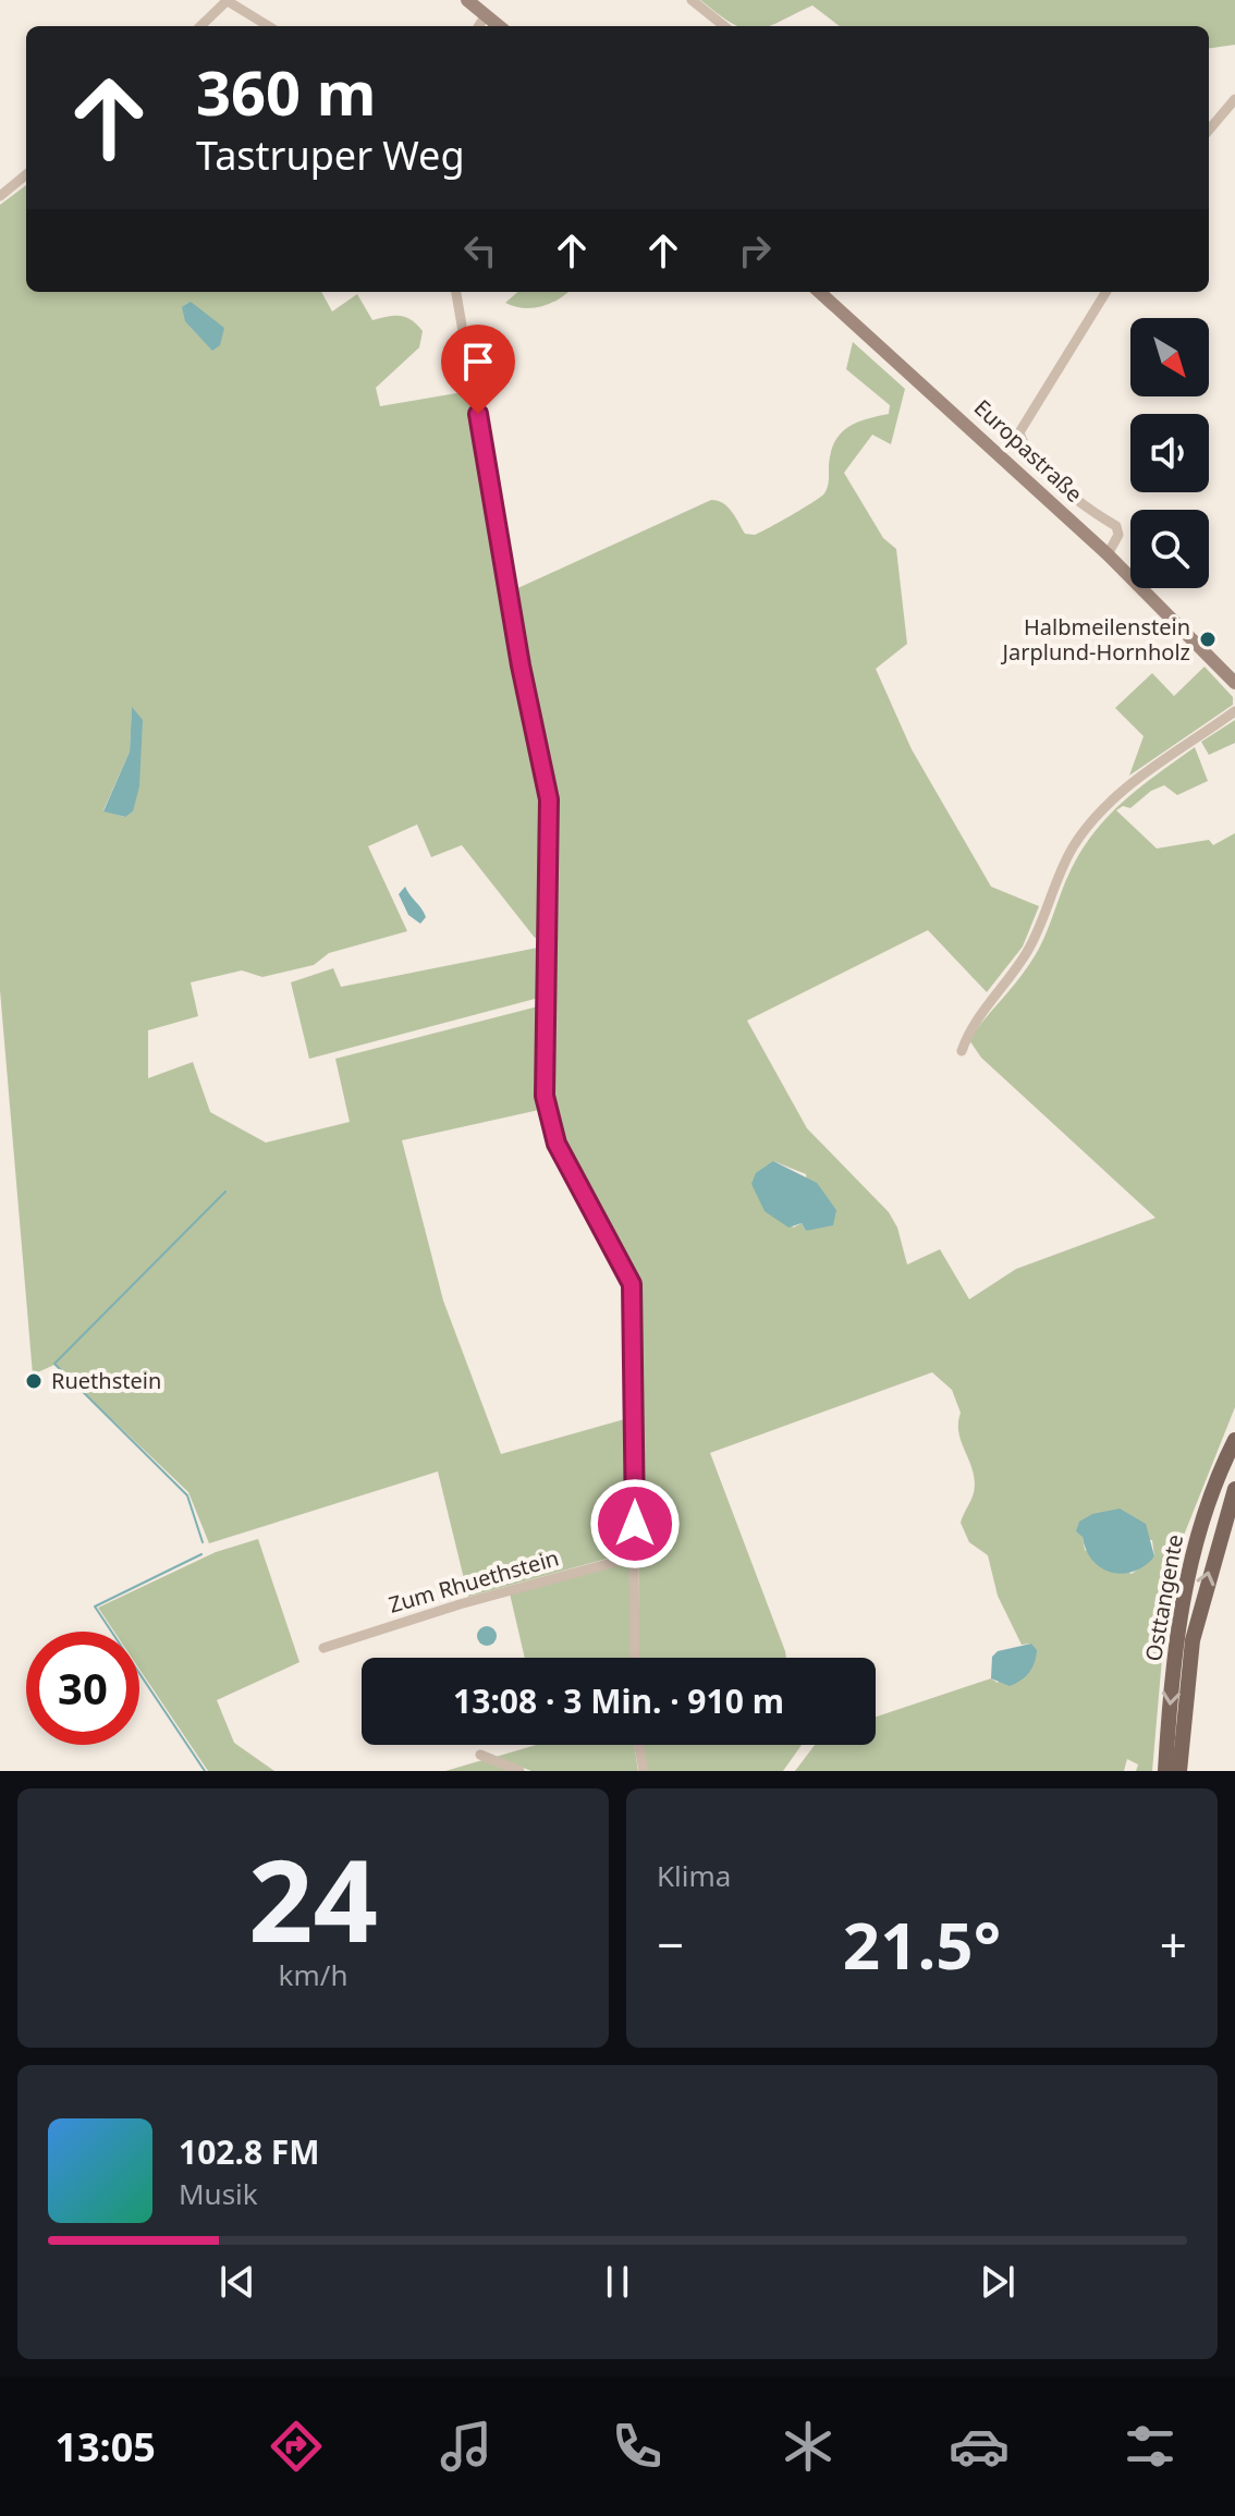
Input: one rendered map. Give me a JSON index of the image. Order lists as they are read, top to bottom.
{
  "streets": {
    "main road": ["Europastraße", "Osttangente"],
    "street": ["Zum Rhuethstein"]
  },
  "places": ["Halbmeilenstein Jarplund-Hornholz", "Ruethstein"],
  "north": "bottom right",
  "page": {
    "turn": ["360 m", "Tastruper Weg"],
    "limit": "30",
    "trip": "13:08 · 3 Min. · 910 m",
    "tile": [
      ["24", "km/h"],
      "Klima"
    ],
    "heat": ["−", "21.5°", "+"],
    "song": ["102.8 FM", "Musik"],
    "tabs": "13:05"
  }
}
